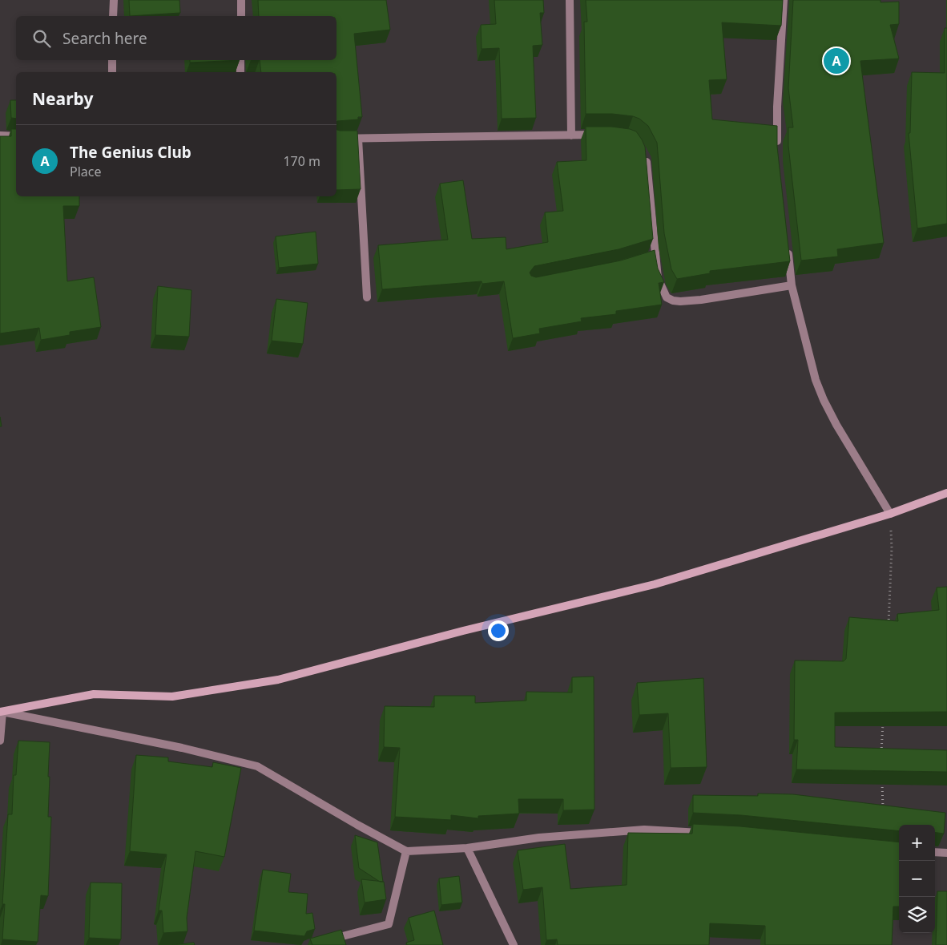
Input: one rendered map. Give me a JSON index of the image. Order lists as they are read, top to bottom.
{
  "page": {
    "search": "Search here",
    "pins": "A",
    "heading": "Nearby",
    "list": [
      {
        "mark": "A",
        "name": "The Genius Club",
        "note": "Place",
        "value": "170 m"
      }
    ],
    "map_buttons": ["+", "−"]
  }
}
